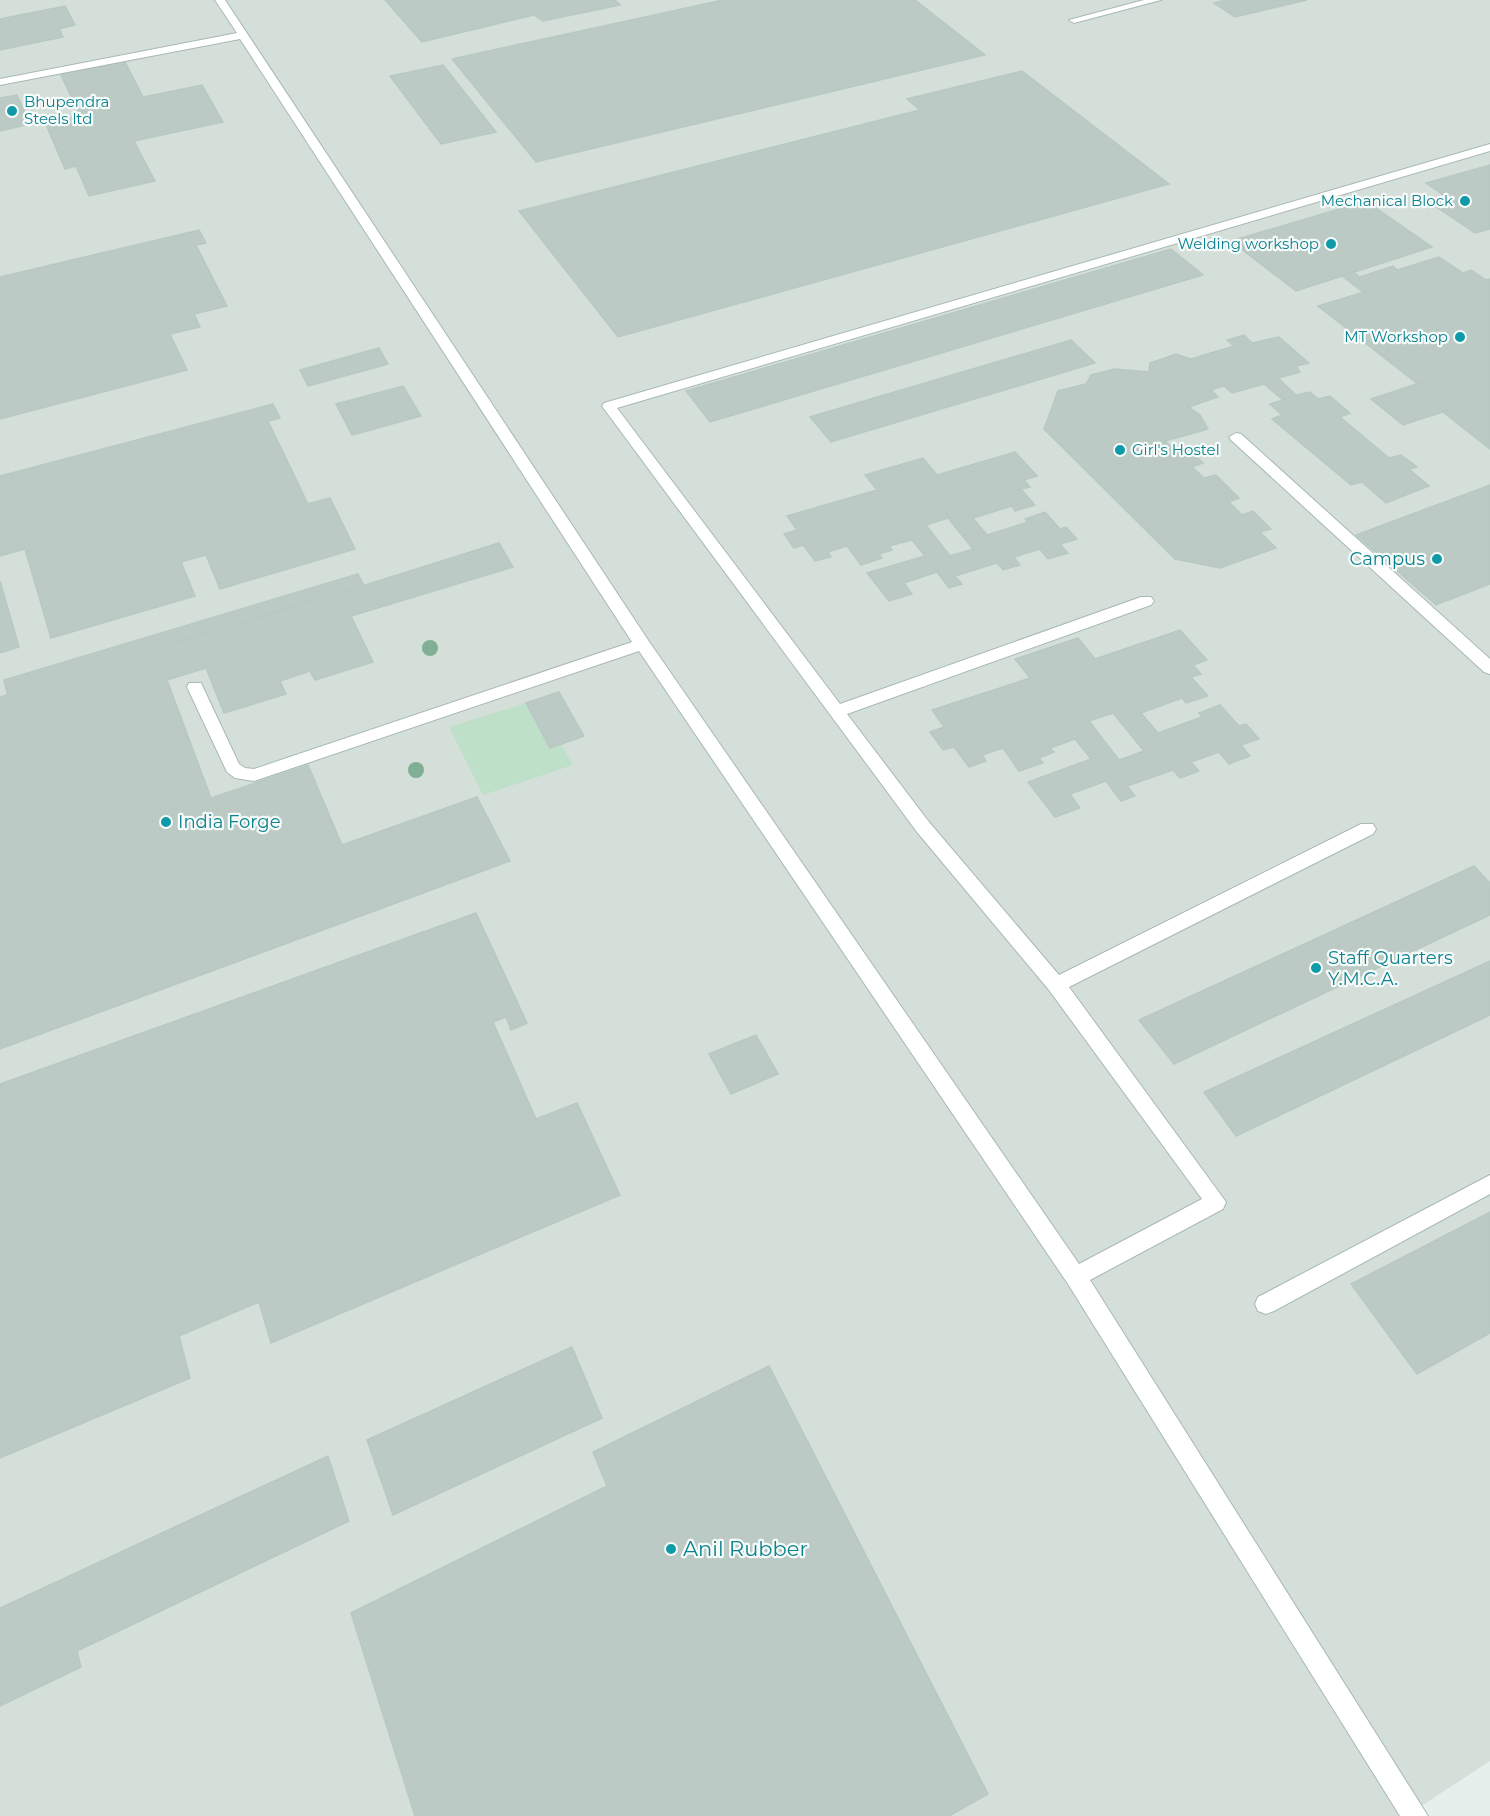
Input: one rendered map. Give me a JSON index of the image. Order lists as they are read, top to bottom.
{
  "places": [
    "Bhupendra Steels ltd",
    "Mechanical Block",
    "Welding workshop",
    "MT Workshop",
    "Girl's Hostel",
    "Campus",
    "India Forge",
    "Staff Quarters Y.M.C.A.",
    "Anil Rubber"
  ]
}
